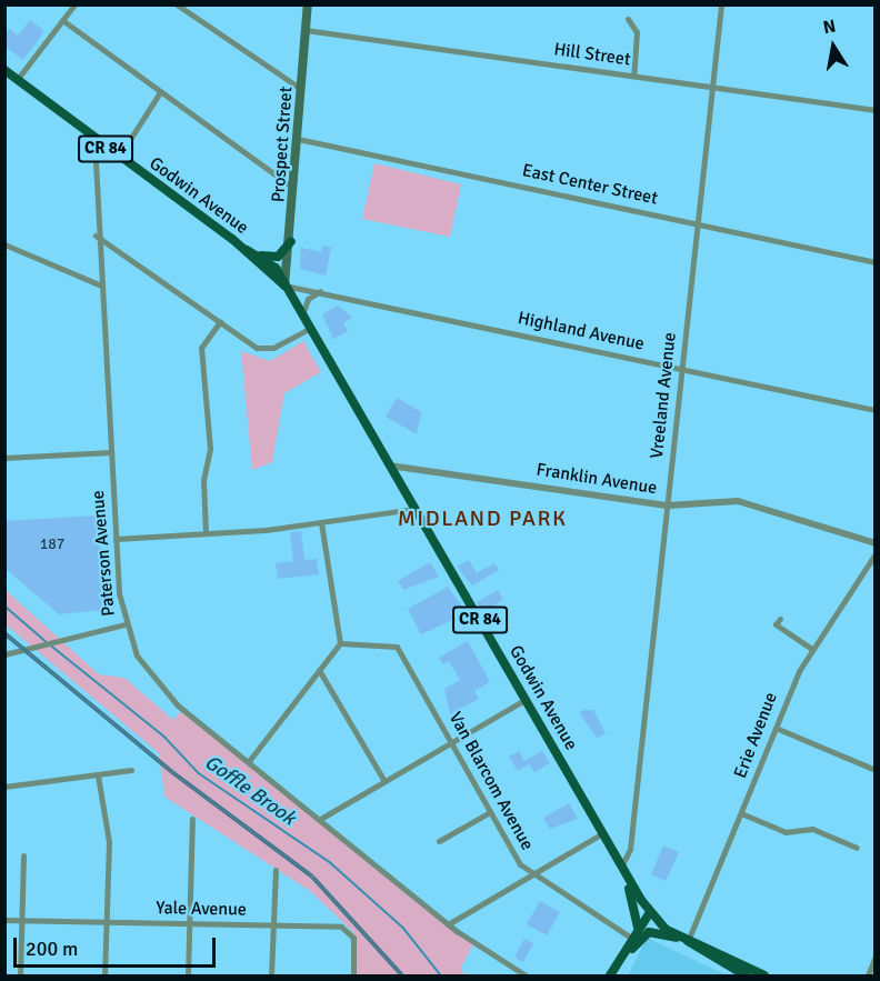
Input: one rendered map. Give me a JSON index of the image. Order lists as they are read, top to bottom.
{
  "streets": {
    "main road": ["Prospect Street", "CR 84", "Godwin Avenue"],
    "street": [
      "Hill Street",
      "East Center Street",
      "Highland Avenue",
      "Vreeland Avenue",
      "Franklin Avenue",
      "Paterson Avenue",
      "Erie Avenue",
      "Van Blarcom Avenue",
      "Yale Avenue"
    ]
  },
  "crossings": [
    ["Hill Street", "Prospect Street"],
    ["Hill Street", "Vreeland Avenue"],
    ["Prospect Street", "East Center Street"],
    ["Prospect Street", "Godwin Avenue"],
    ["Prospect Street", "Highland Avenue"],
    ["East Center Street", "Vreeland Avenue"],
    ["Godwin Avenue", "Highland Avenue"],
    ["Godwin Avenue", "Vreeland Avenue"],
    ["Godwin Avenue", "Franklin Avenue"],
    ["Godwin Avenue", "Paterson Avenue"],
    ["Godwin Avenue", "Erie Avenue"],
    ["Highland Avenue", "Vreeland Avenue"],
    ["Vreeland Avenue", "Franklin Avenue"]
  ],
  "districts": ["MIDLAND PARK"],
  "water": ["Goffle Brook"],
  "house_numbers": ["187"],
  "scale_bar": "200 m",
  "north": "top"
}
